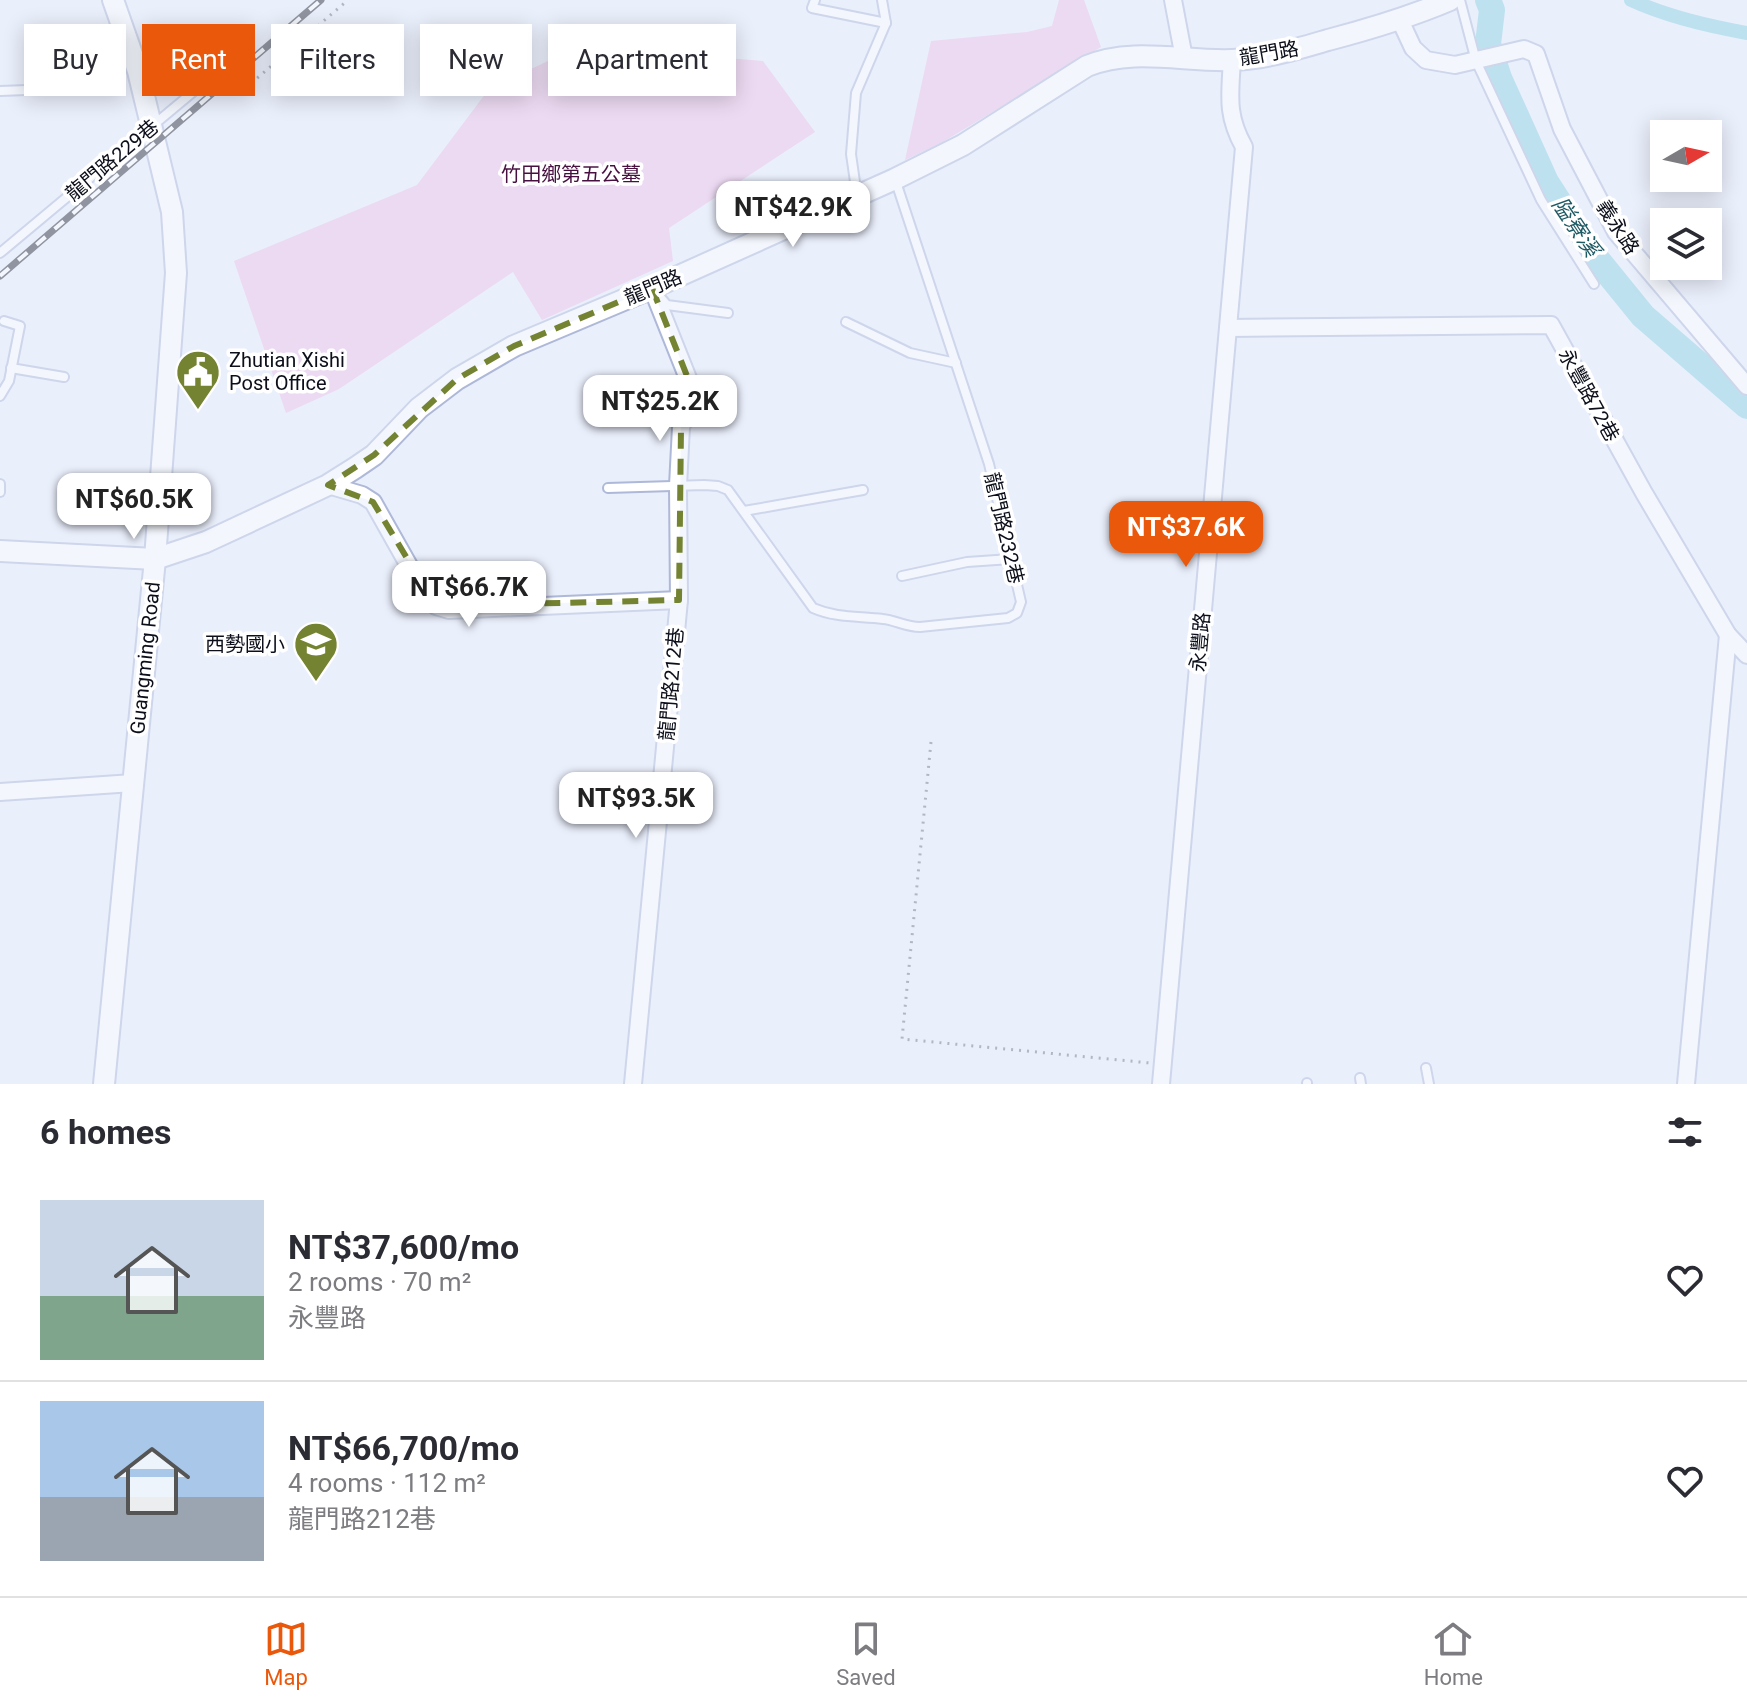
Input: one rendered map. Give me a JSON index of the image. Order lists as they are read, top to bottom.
{
  "streets": {
    "street": [
      "龍門路",
      "義永路",
      "永豐路72巷",
      "永豐路",
      "Guangming Road",
      "龍門路212巷"
    ],
    "lane": ["龍門路229巷", "龍門路232巷"]
  },
  "crossings": [
    ["龍門路", "龍門路232巷"],
    ["龍門路", "永豐路"],
    ["龍門路", "Guangming Road"],
    ["龍門路", "龍門路212巷"],
    ["龍門路229巷", "Guangming Road"],
    ["永豐路72巷", "永豐路"]
  ],
  "water": ["隘寮溪"],
  "parks": ["竹田鄉第五公墓"],
  "places": {
    "public building": ["Zhutian Xishi Post Office"],
    "school or university": ["西勢國小"]
  },
  "north": "right",
  "page": {
    "chip": [
      "Buy",
      "Rent",
      "Filters",
      "New",
      "Apartment"
    ],
    "price": [
      "NT$42.9K",
      "NT$25.2K",
      "NT$60.5K",
      "NT$37.6K",
      "NT$66.7K",
      "NT$93.5K"
    ],
    "heading": "6 homes",
    "list": [
      {
        "name": "NT$37,600/mo",
        "note": "2 rooms · 70 m² · 永豐路"
      },
      {
        "name": "NT$66,700/mo",
        "note": "4 rooms · 112 m² · 龍門路212巷"
      }
    ],
    "tabs": ["Map", "Saved", "Home"]
  }
}
